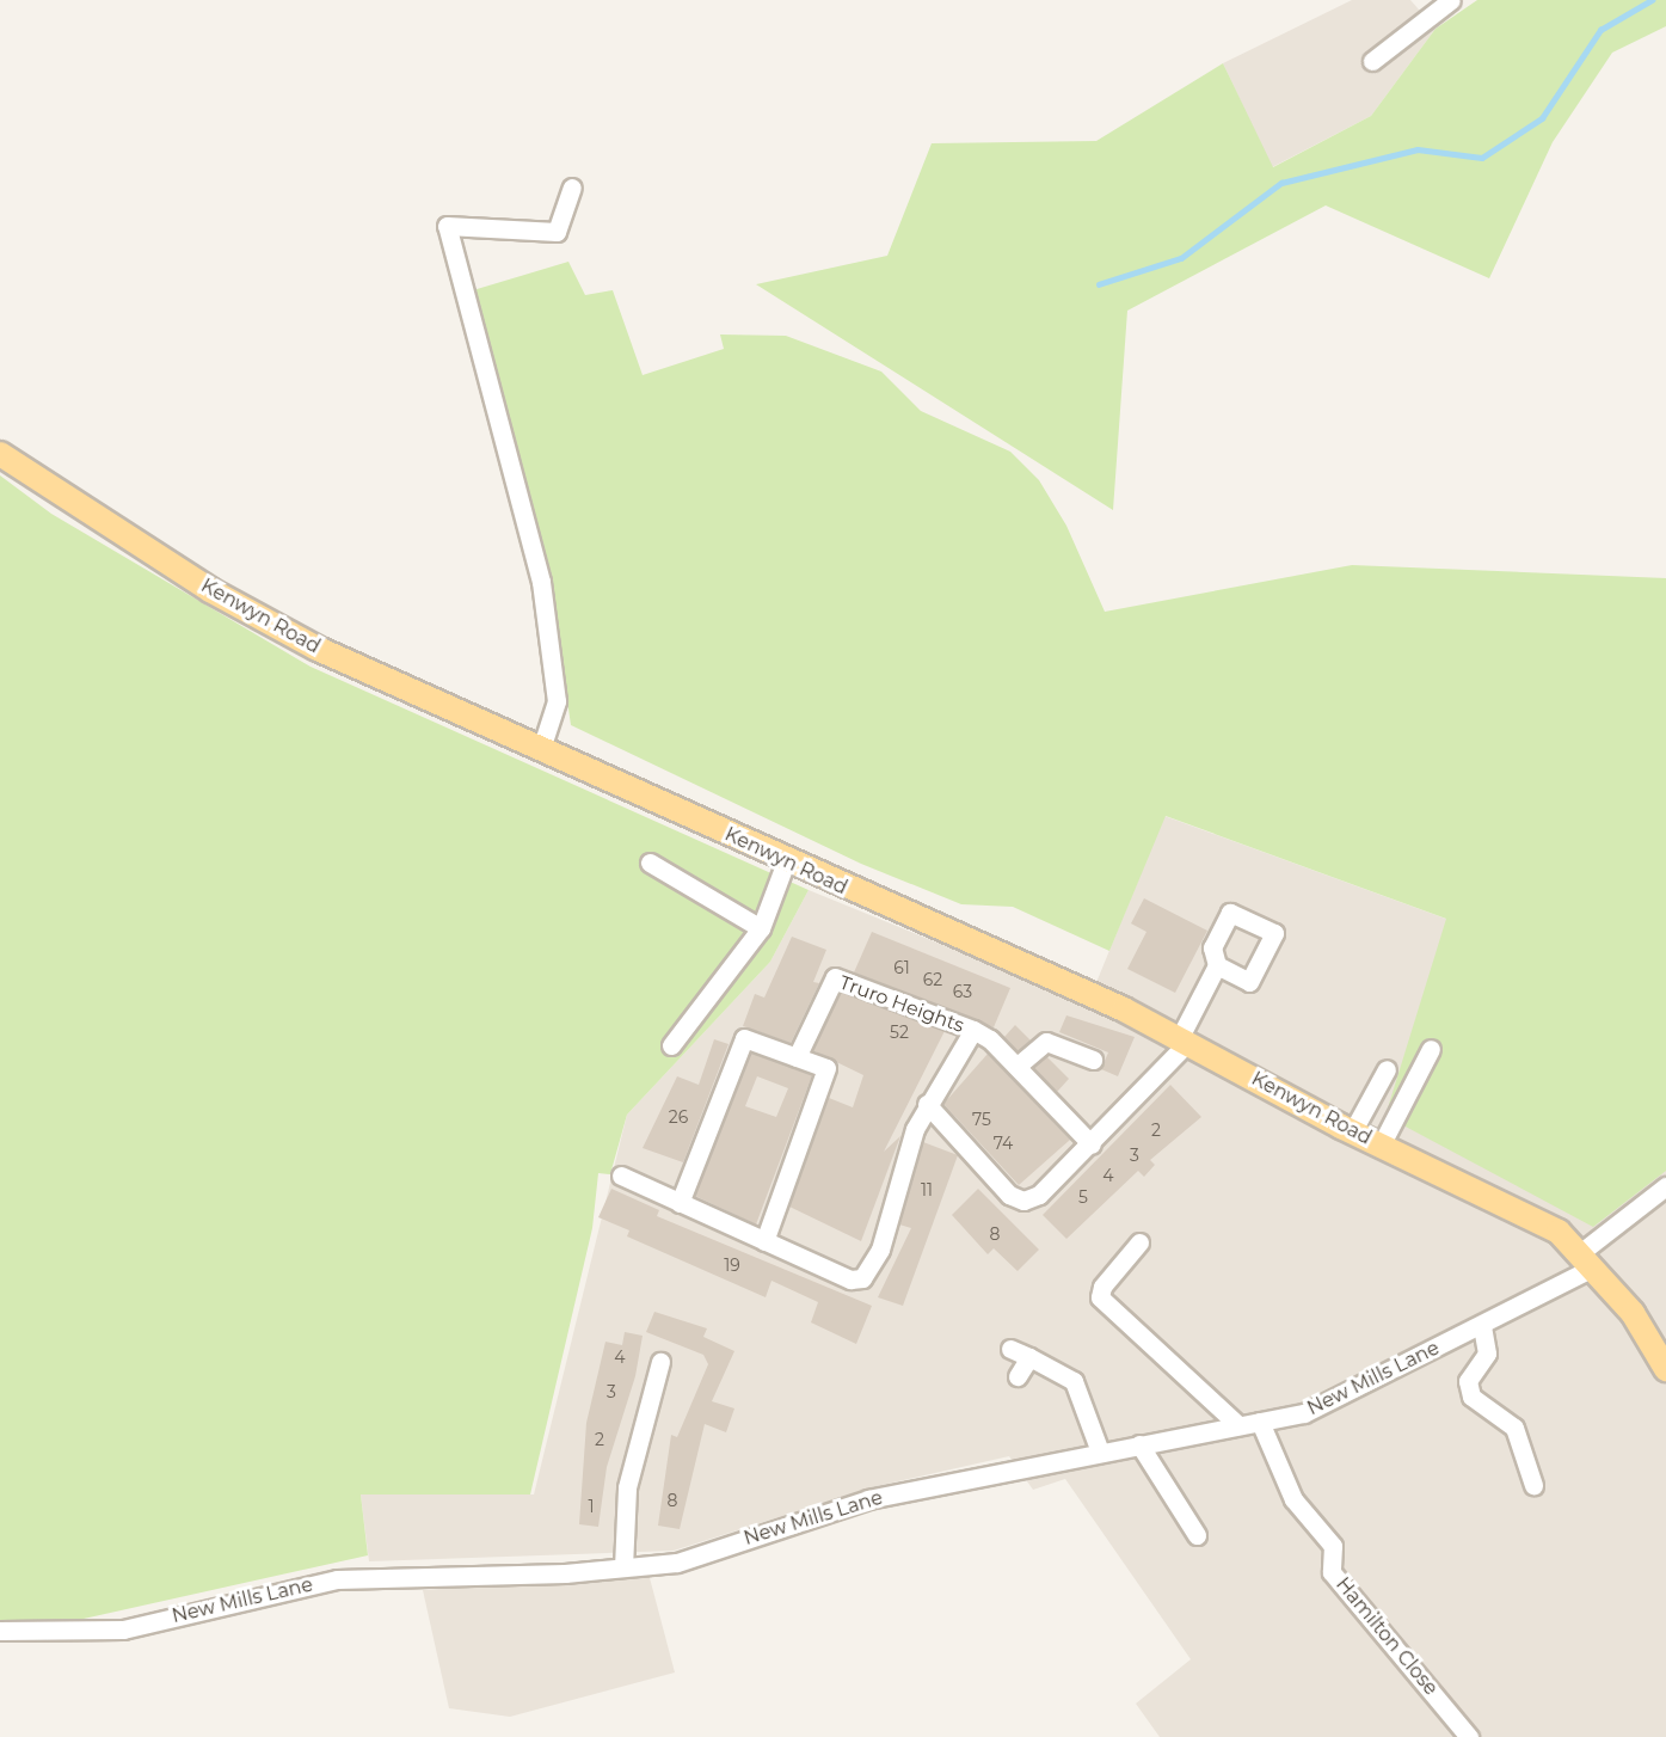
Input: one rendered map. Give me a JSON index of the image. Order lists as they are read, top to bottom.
{
  "streets": {
    "main road": ["Kenwyn Road"],
    "street": ["Truro Heights", "New Mills Lane", "Hamilton Close"]
  },
  "crossings": [
    ["Kenwyn Road", "New Mills Lane"],
    ["New Mills Lane", "Hamilton Close"]
  ],
  "house_numbers": [
    "61",
    "62",
    "63",
    "52",
    "26",
    "75",
    "2",
    "74",
    "3",
    "4",
    "11",
    "5",
    "8",
    "19",
    "4",
    "3",
    "2",
    "8",
    "1"
  ]
}
